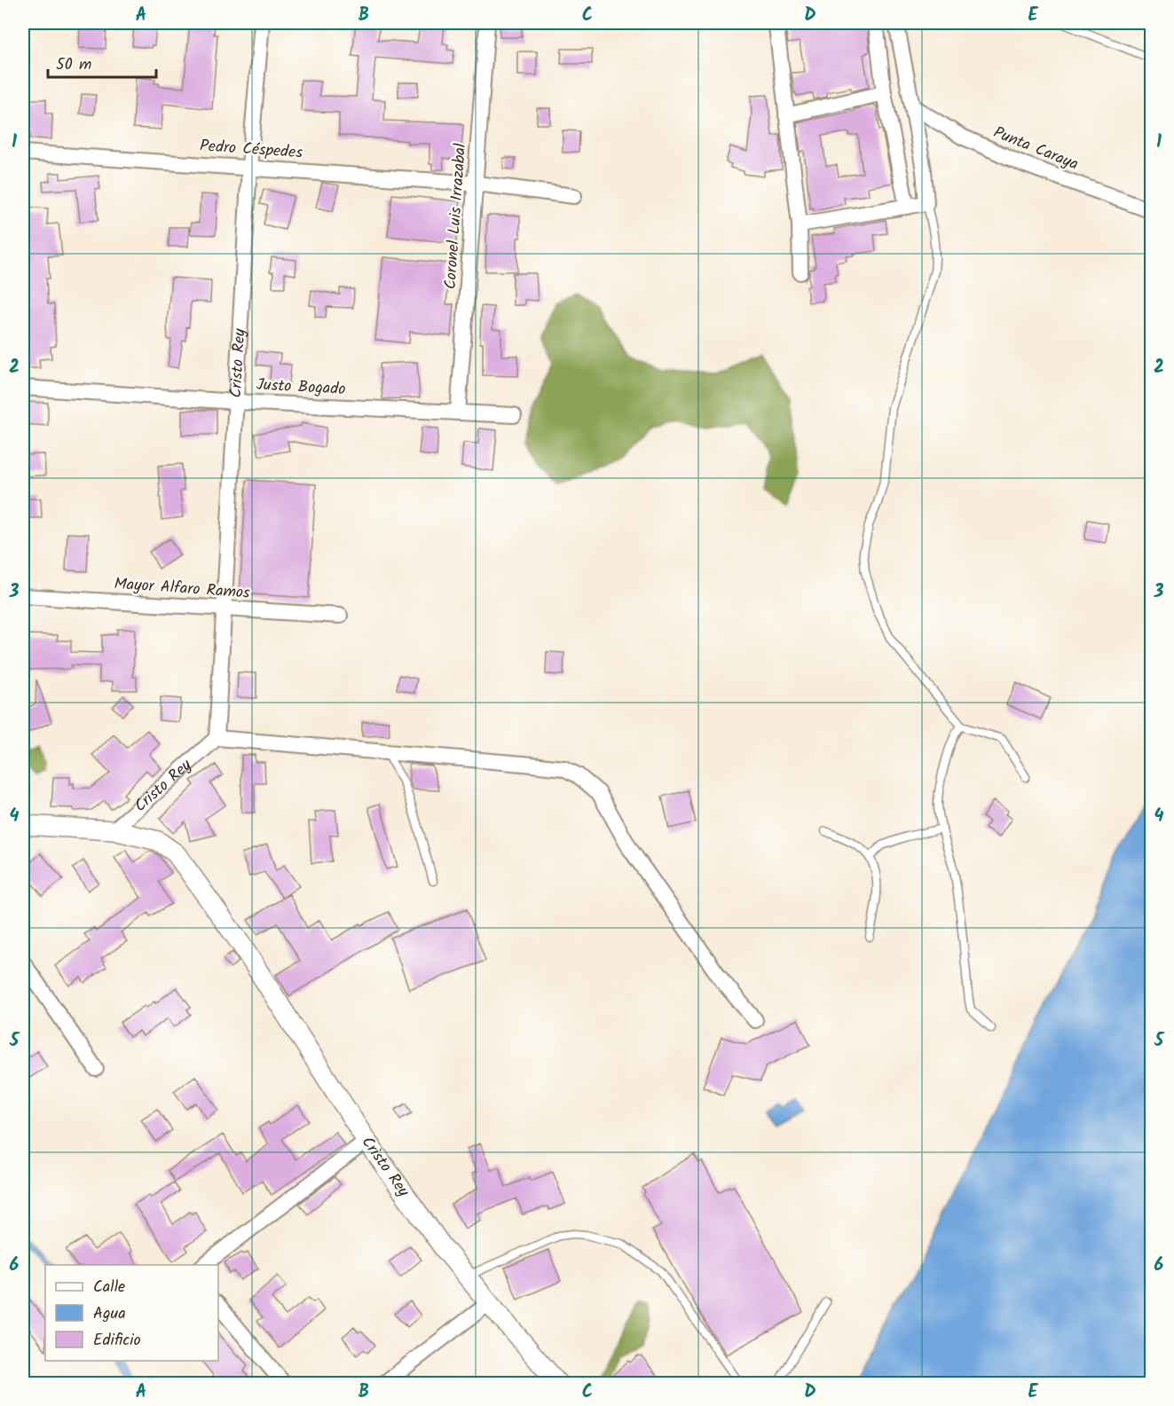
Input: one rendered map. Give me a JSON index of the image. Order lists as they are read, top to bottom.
{
  "streets": {
    "street": [
      "Punta Caraya",
      "Pedro Céspedes",
      "Coronel Luis Irrazabal",
      "Cristo Rey",
      "Justo Bogado",
      "Mayor Alfaro Ramos"
    ]
  },
  "crossings": [
    ["Pedro Céspedes", "Coronel Luis Irrazabal"],
    ["Pedro Céspedes", "Cristo Rey"],
    ["Coronel Luis Irrazabal", "Justo Bogado"],
    ["Cristo Rey", "Justo Bogado"],
    ["Cristo Rey", "Mayor Alfaro Ramos"]
  ],
  "legend": ["Calle", "Agua", "Edificio"],
  "scale_bar": "50 m",
  "grid": {
    "columns": [
      "A",
      "B",
      "C",
      "D",
      "E"
    ],
    "rows": [
      "1",
      "2",
      "3",
      "4",
      "5",
      "6"
    ]
  }
}
